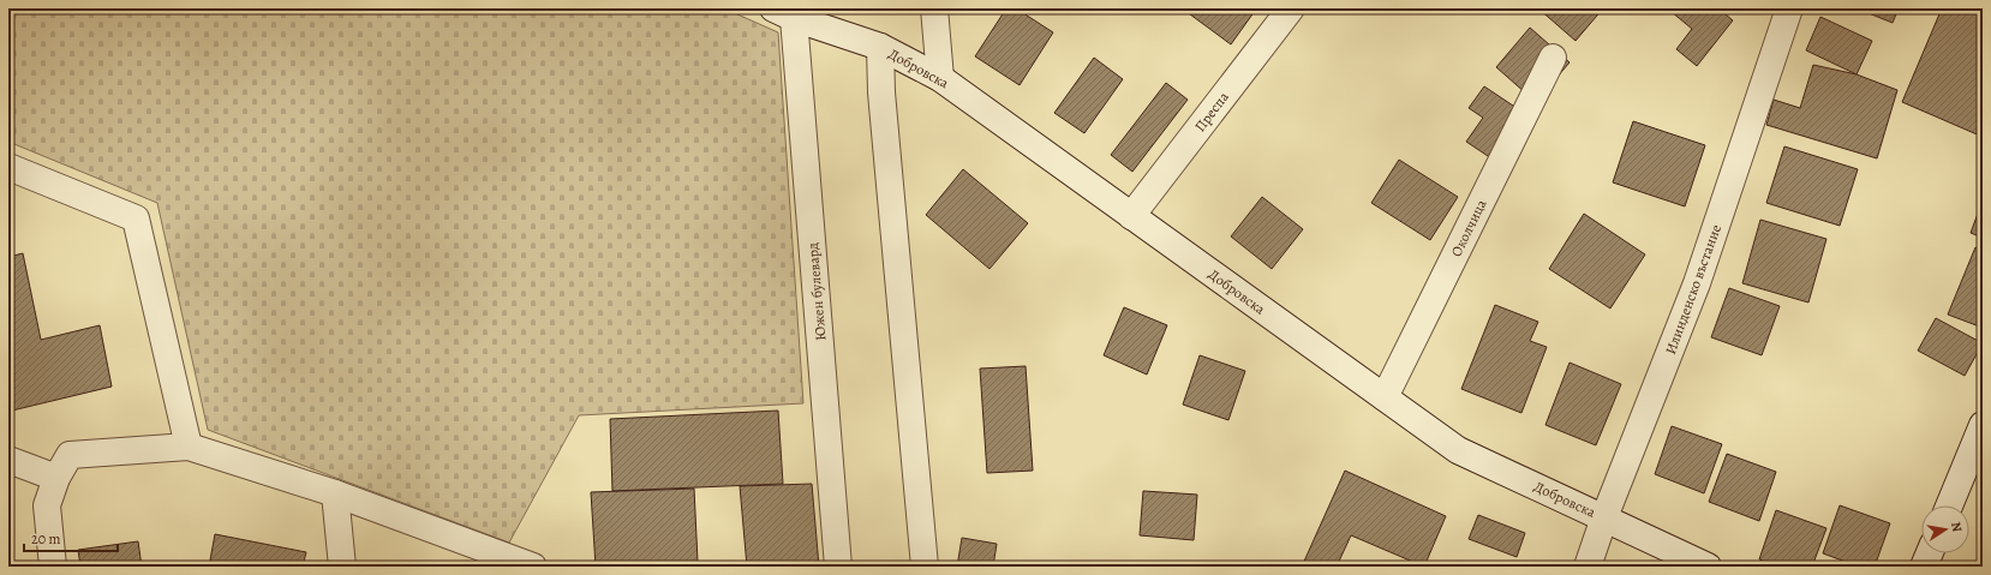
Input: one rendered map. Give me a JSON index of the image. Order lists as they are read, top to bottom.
{
  "streets": {
    "street": [
      "Добровска",
      "Преспа",
      "Околчица",
      "Илинденско въстание",
      "Южен булевард"
    ]
  },
  "crossings": [
    ["Добровска", "Преспа"],
    ["Добровска", "Околчица"],
    ["Добровска", "Илинденско въстание"],
    ["Добровска", "Южен булевард"]
  ],
  "scale_bar": "20 m",
  "north": "right"
}
